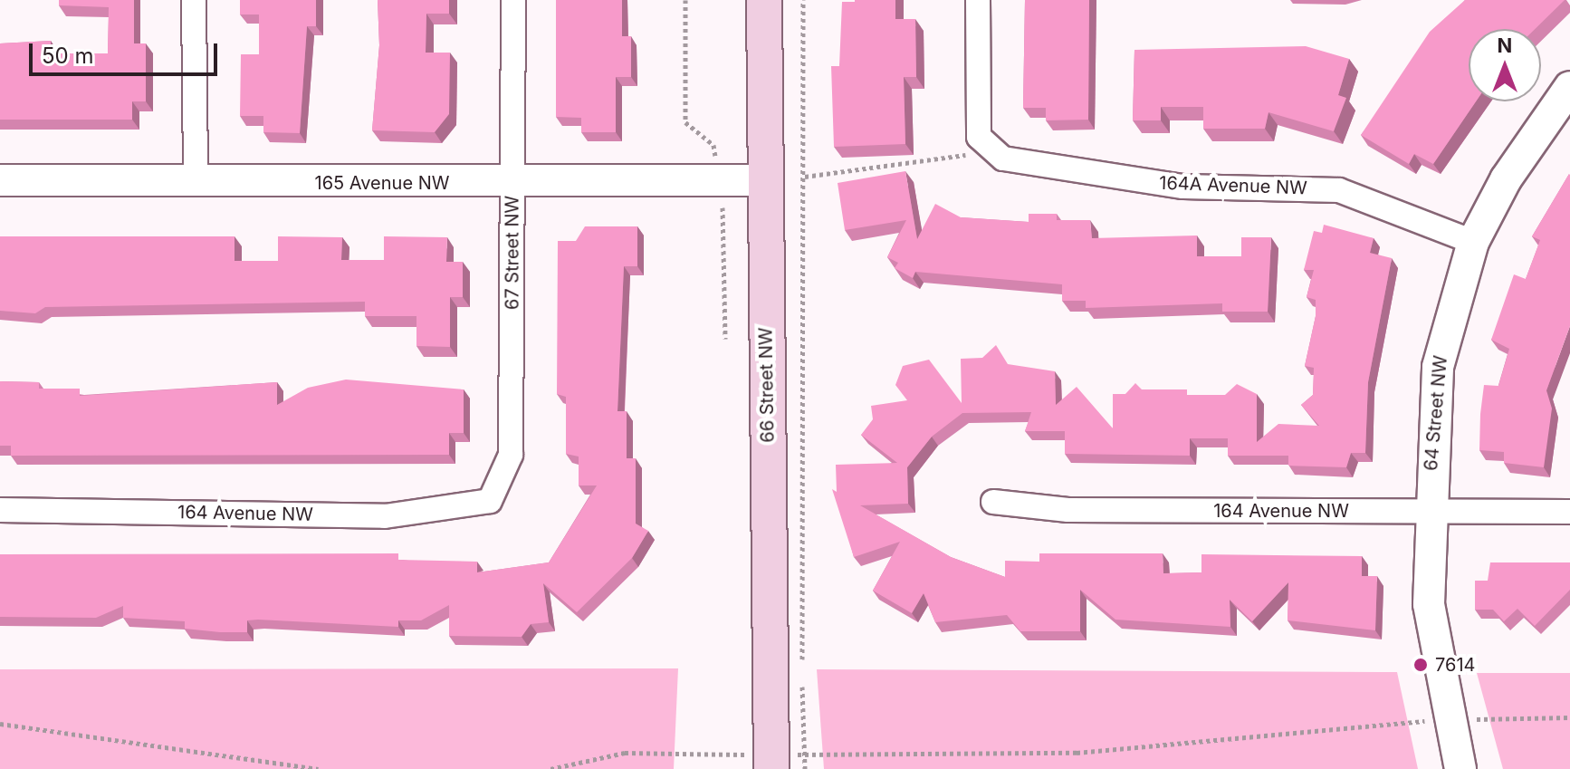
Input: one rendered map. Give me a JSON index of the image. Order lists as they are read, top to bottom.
{
  "streets": {
    "main road": ["66 Street NW"],
    "street": [
      "165 Avenue NW",
      "164A Avenue NW",
      "67 Street NW",
      "64 Street NW",
      "164 Avenue NW"
    ]
  },
  "crossings": [
    ["165 Avenue NW", "67 Street NW"],
    ["165 Avenue NW", "66 Street NW"],
    ["164A Avenue NW", "64 Street NW"],
    ["67 Street NW", "164 Avenue NW"],
    ["64 Street NW", "164 Avenue NW"]
  ],
  "places": ["7614"],
  "scale_bar": "50 m",
  "north": "top"
}
